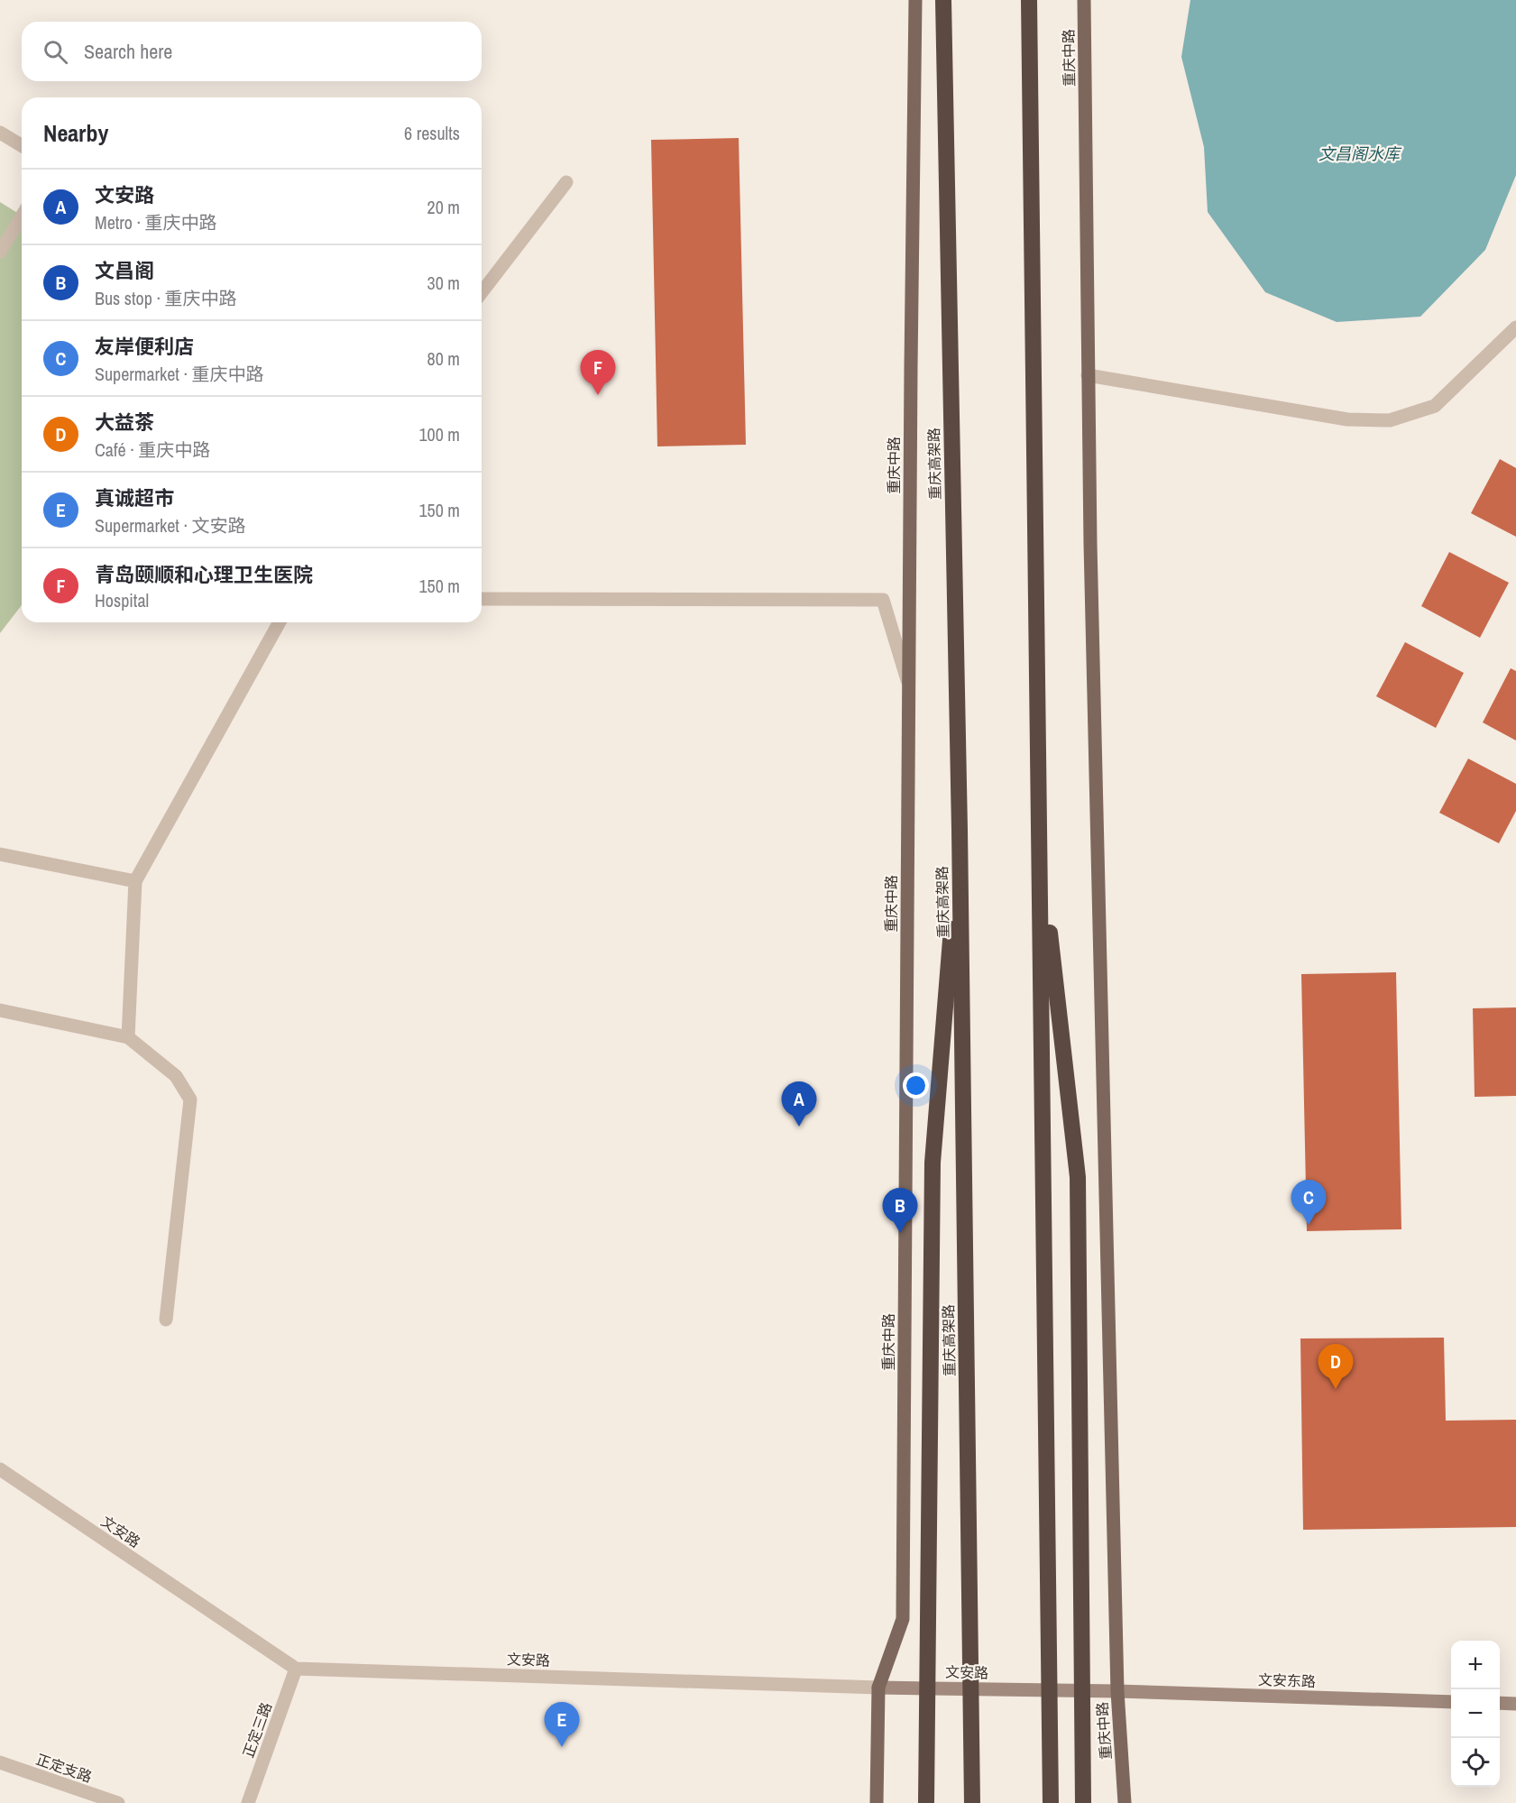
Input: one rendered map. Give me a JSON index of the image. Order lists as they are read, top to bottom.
{
  "streets": {
    "highway": ["重庆高架路"],
    "main road": ["重庆中路"],
    "street": [
      "文安路",
      "文安东路",
      "正定三路",
      "正定支路"
    ]
  },
  "crossings": [
    ["重庆中路", "文安路"],
    ["重庆中路", "文安东路"],
    ["文安路", "文安东路"],
    ["文安路", "正定三路"]
  ],
  "water": ["文昌阁水库"],
  "page": {
    "search": "Search here",
    "heading": ["Nearby", "6 results"],
    "list": [
      {
        "mark": "A",
        "name": "文安路",
        "note": "Metro · 重庆中路",
        "value": "20 m"
      },
      {
        "mark": "B",
        "name": "文昌阁",
        "note": "Bus stop · 重庆中路",
        "value": "30 m"
      },
      {
        "mark": "C",
        "name": "友岸便利店",
        "note": "Supermarket · 重庆中路",
        "value": "80 m"
      },
      {
        "mark": "D",
        "name": "大益茶",
        "note": "Café · 重庆中路",
        "value": "100 m"
      },
      {
        "mark": "E",
        "name": "真诚超市",
        "note": "Supermarket · 文安路",
        "value": "150 m"
      },
      {
        "mark": "F",
        "name": "青岛颐顺和心理卫生医院",
        "note": "Hospital",
        "value": "150 m"
      }
    ],
    "pins": [
      "F",
      "A",
      "C",
      "B",
      "D",
      "E"
    ],
    "map_buttons": ["+", "−"]
  }
}
